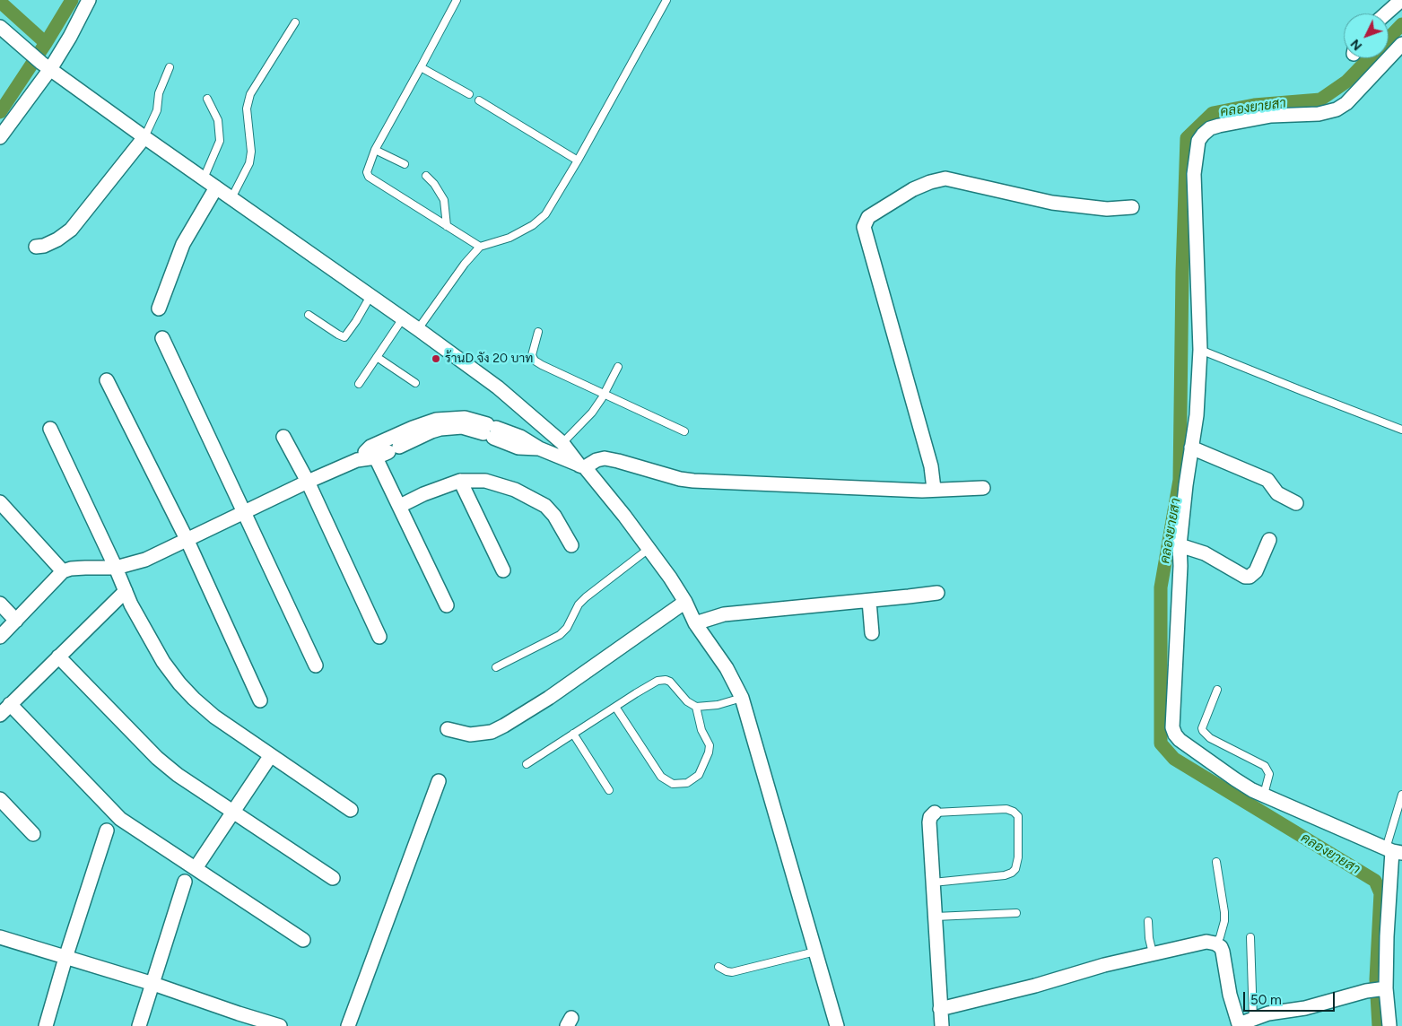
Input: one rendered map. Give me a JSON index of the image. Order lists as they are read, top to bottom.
{
  "water": ["คลองยายสา"],
  "places": ["ร้านD จัง 20 บาท"],
  "scale_bar": "50 m",
  "north": "bottom left"
}
